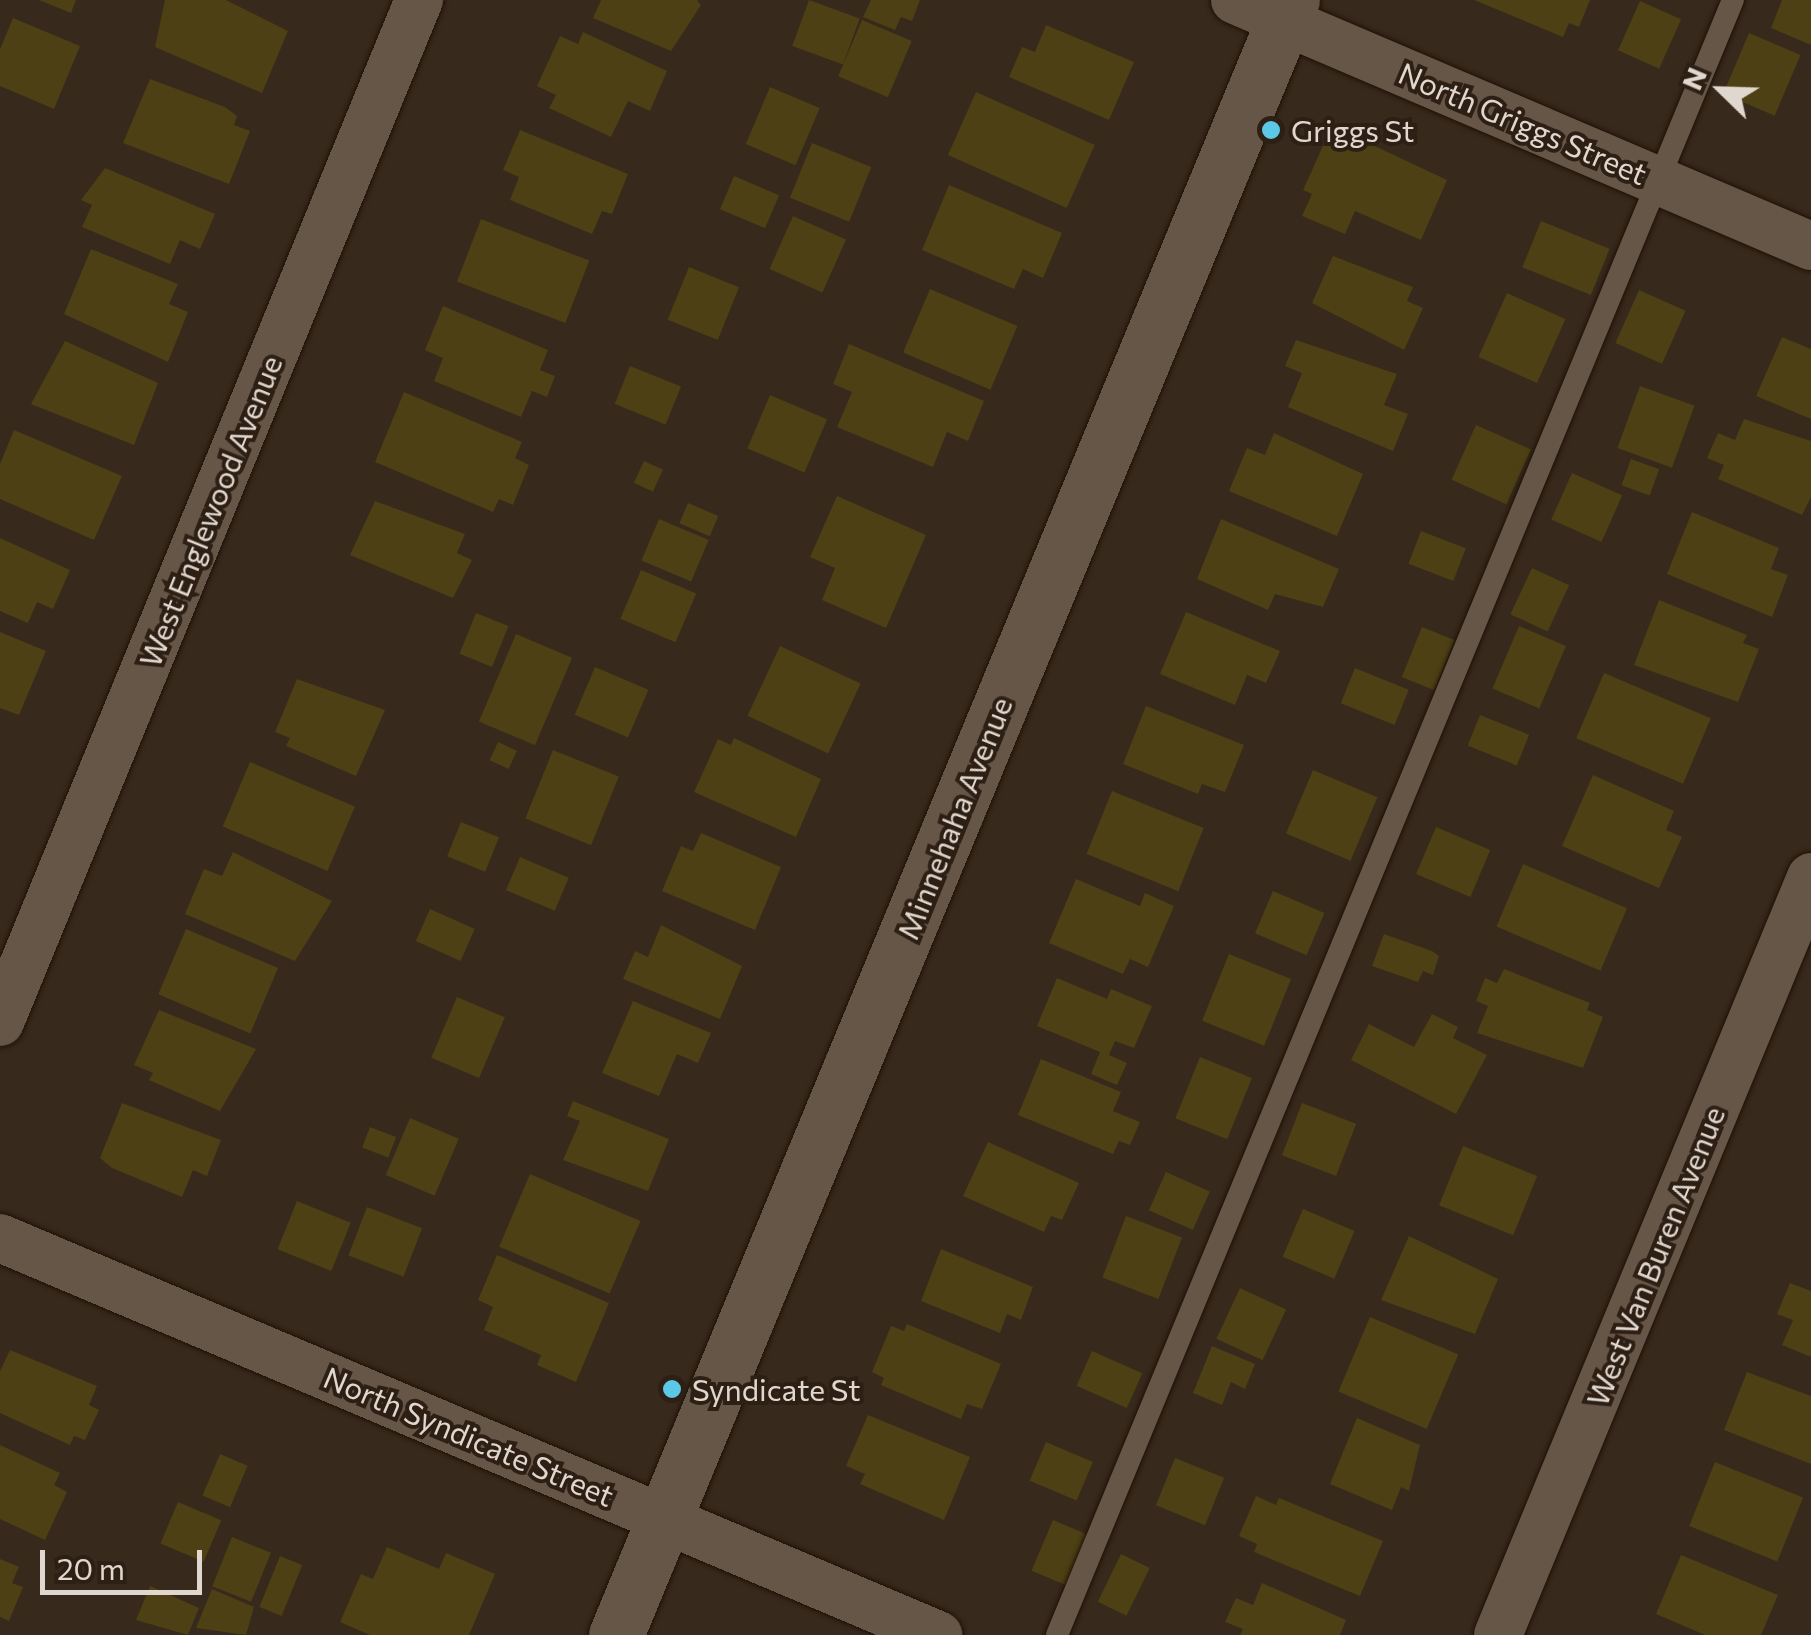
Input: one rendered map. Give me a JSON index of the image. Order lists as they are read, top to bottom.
{
  "streets": {
    "street": [
      "North Griggs Street",
      "West Englewood Avenue",
      "Minnehaha Avenue",
      "West Van Buren Avenue",
      "North Syndicate Street"
    ]
  },
  "crossings": [
    ["North Griggs Street", "Minnehaha Avenue"],
    ["Minnehaha Avenue", "North Syndicate Street"]
  ],
  "places": ["Griggs St", "Syndicate St"],
  "scale_bar": "20 m",
  "north": "top left"
}
